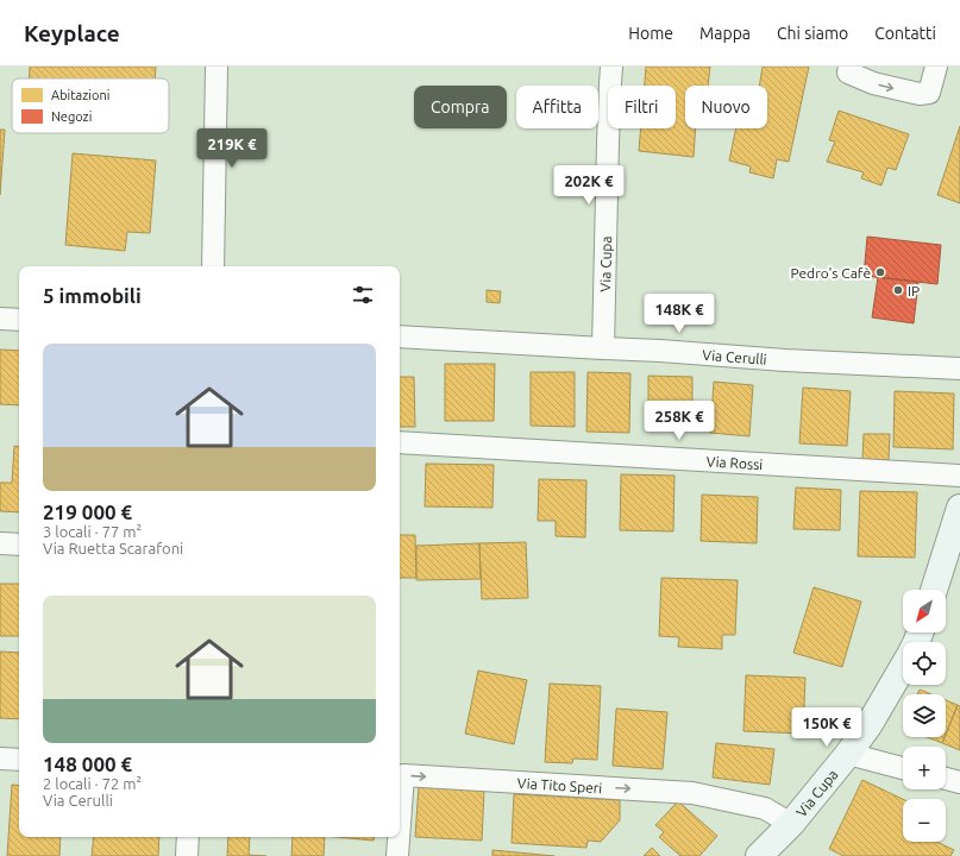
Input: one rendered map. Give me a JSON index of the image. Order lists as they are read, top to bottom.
{
  "streets": {
    "street": [
      "Via Cupa",
      "Via Cerulli",
      "Via Rossi",
      "Via Tito Speri"
    ]
  },
  "crossings": [
    ["Via Cupa", "Via Cerulli"],
    ["Via Cupa", "Via Tito Speri"]
  ],
  "one_way": ["Via Tito Speri"],
  "places": ["Pedro's Cafè", "IP"],
  "legend": ["Abitazioni", "Negozi"],
  "north": "bottom left",
  "page": {
    "header": "Keyplace",
    "nav": [
      "Home",
      "Mappa",
      "Chi siamo",
      "Contatti"
    ],
    "chip": [
      "Compra",
      "Affitta",
      "Filtri",
      "Nuovo"
    ],
    "price": [
      "219K €",
      "202K €",
      "148K €",
      "258K €",
      "150K €"
    ],
    "heading": "5 immobili",
    "list": [
      {
        "name": "219 000 €",
        "note": "3 locali · 77 m² · Via Ruetta Scarafoni"
      },
      {
        "name": "148 000 €",
        "note": "2 locali · 72 m² · Via Cerulli"
      }
    ],
    "map_buttons": ["+", "−"]
  }
}
